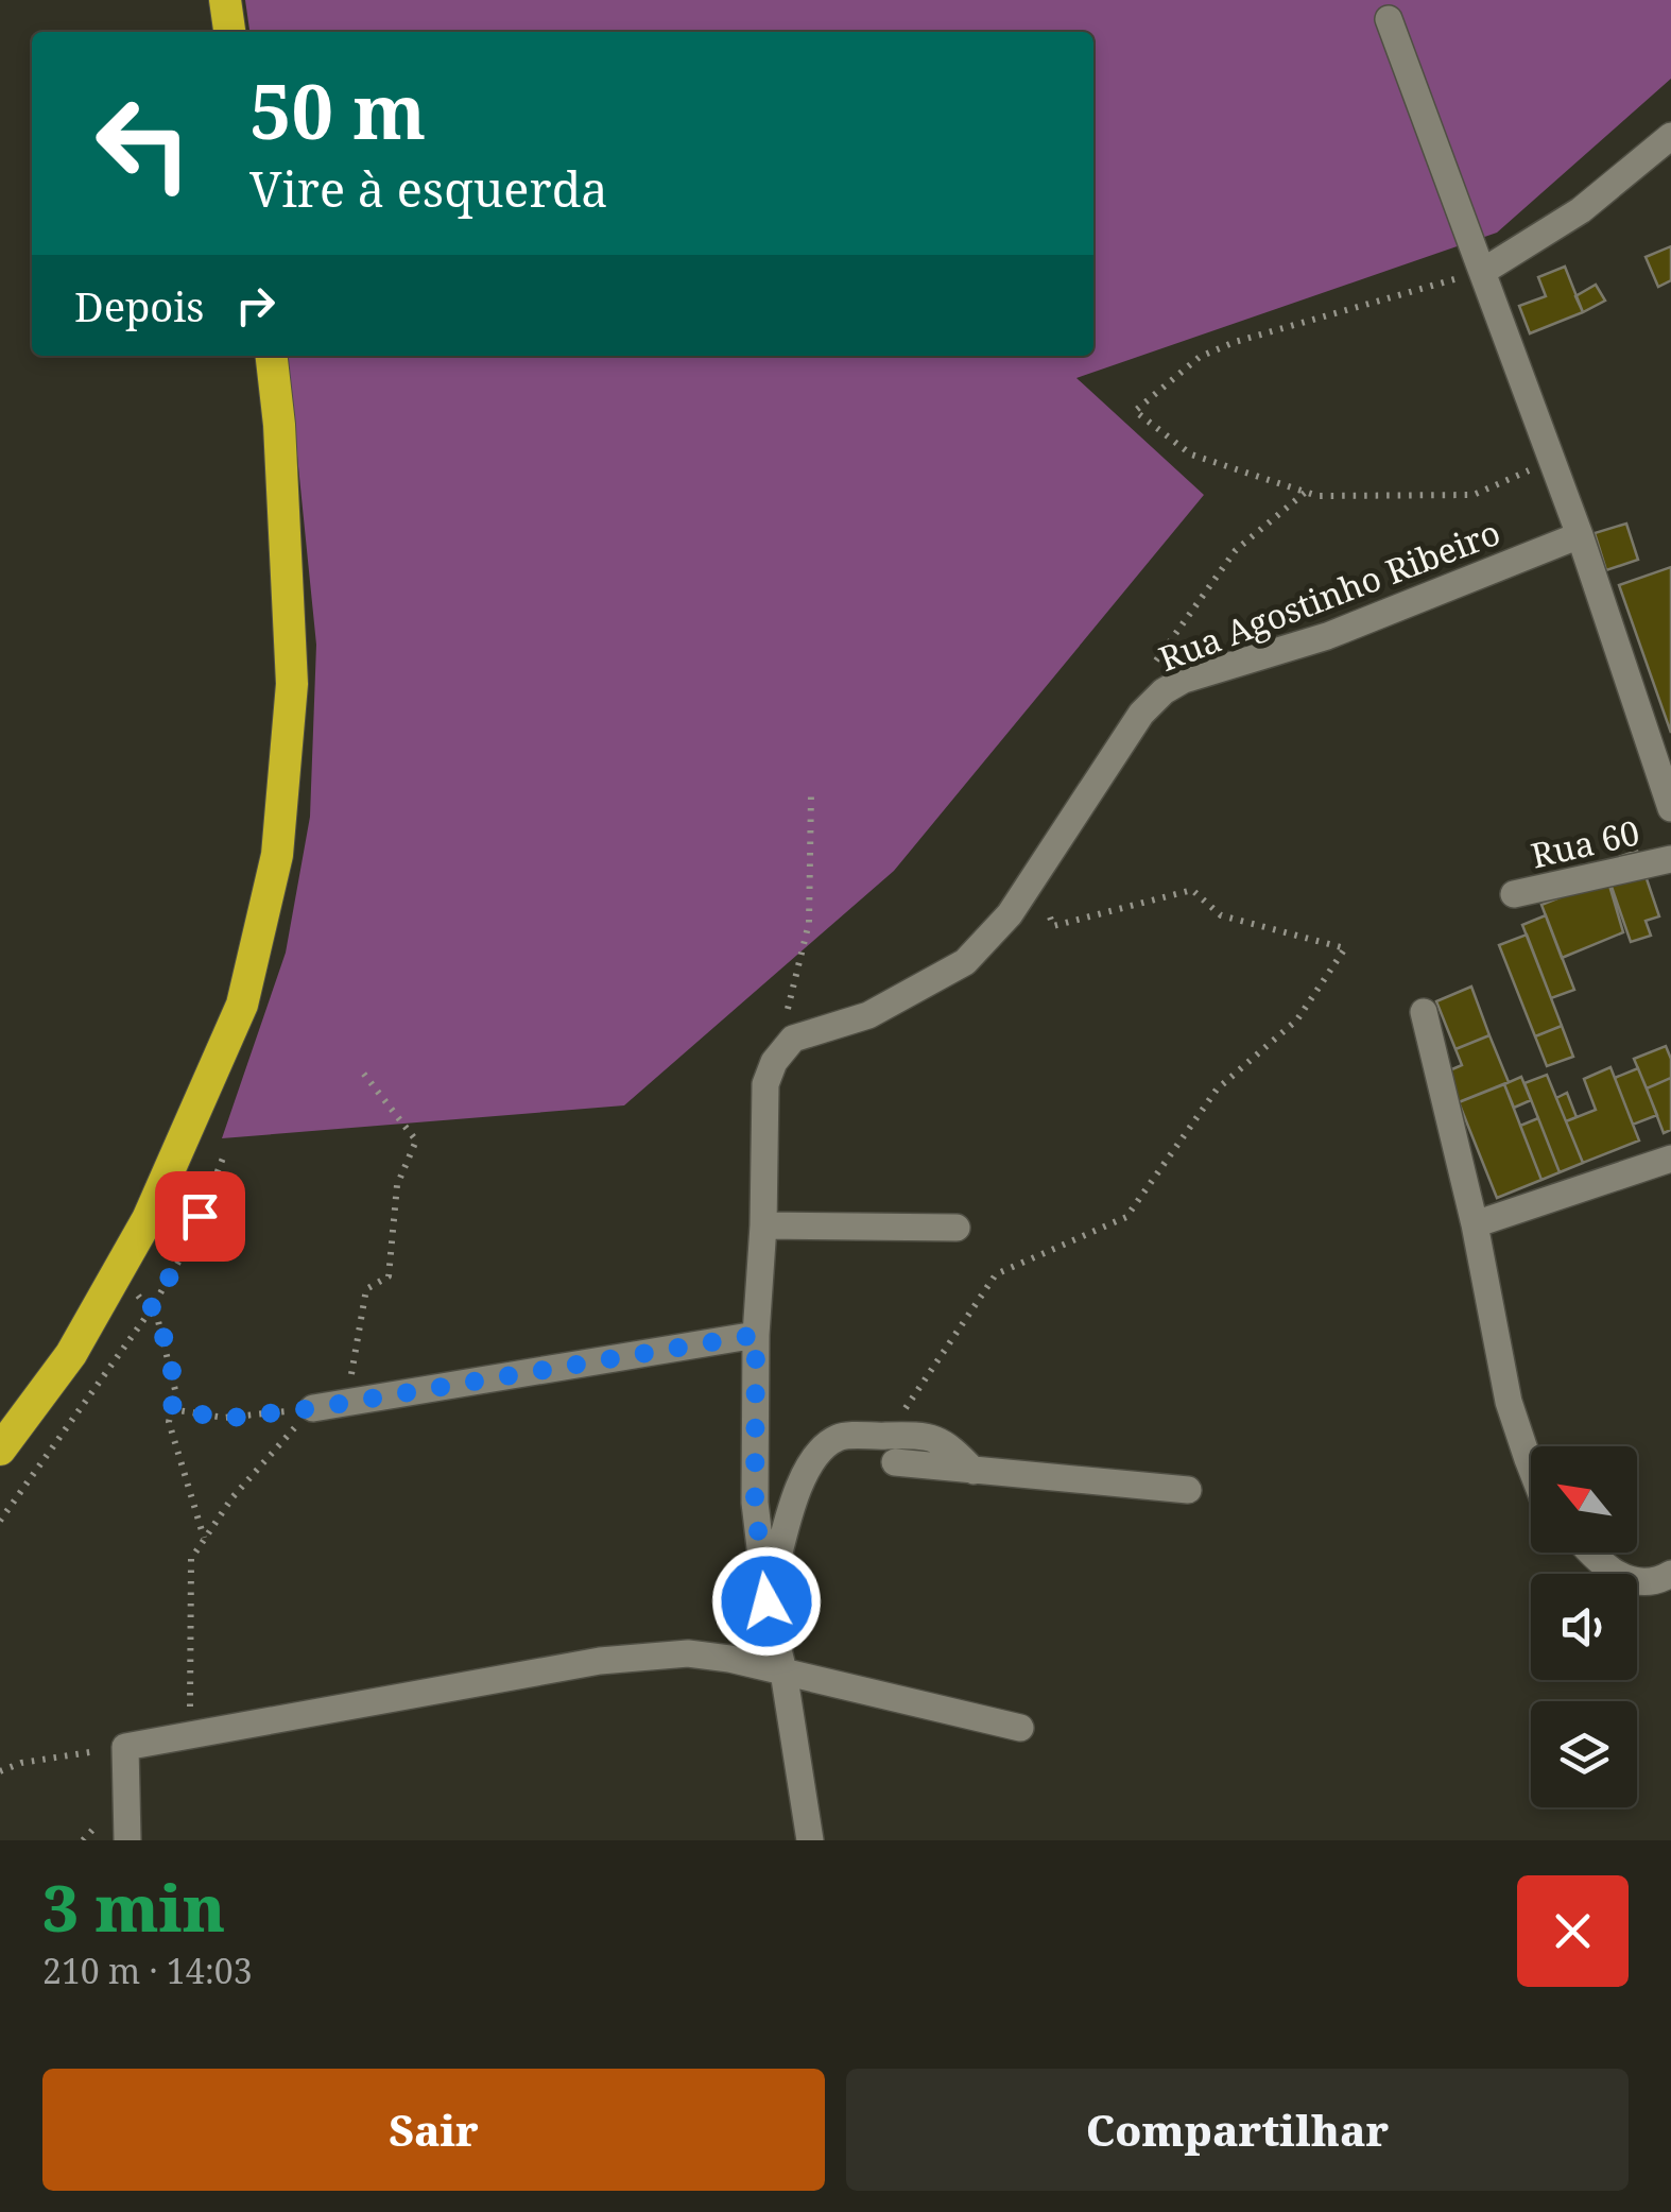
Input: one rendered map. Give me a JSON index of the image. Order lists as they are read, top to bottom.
{
  "streets": {
    "street": ["Rua Agostinho Ribeiro", "Rua 60"]
  },
  "crossings": [
    ["Rua Agostinho Ribeiro", "Rua 60"]
  ],
  "north": "top left",
  "page": {
    "turn": ["50 m", "Vire à esquerda"],
    "then": "Depois",
    "heading": ["3 min", "210 m · 14:03"],
    "buttons": ["Sair", "Compartilhar"]
  }
}
